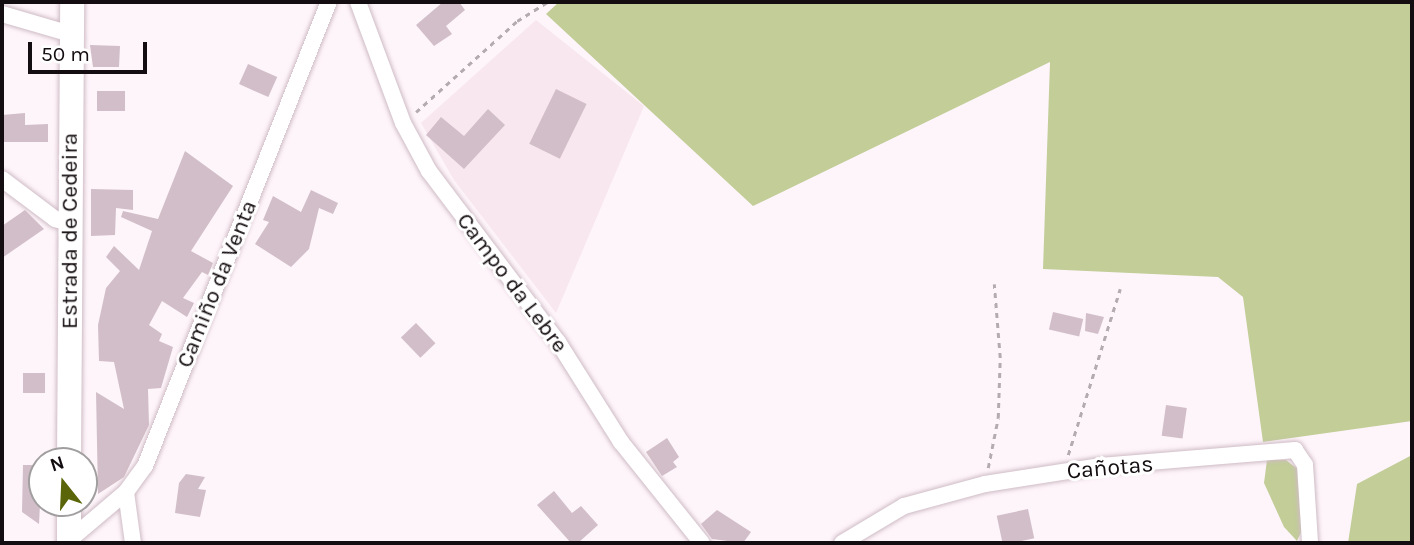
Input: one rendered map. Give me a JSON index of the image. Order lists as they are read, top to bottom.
{
  "streets": {
    "main road": ["Estrada de Cedeira"],
    "street": ["Campo da Lebre", "Camiño da Venta", "Cañotas"]
  },
  "scale_bar": "50 m",
  "north": "top"
}
